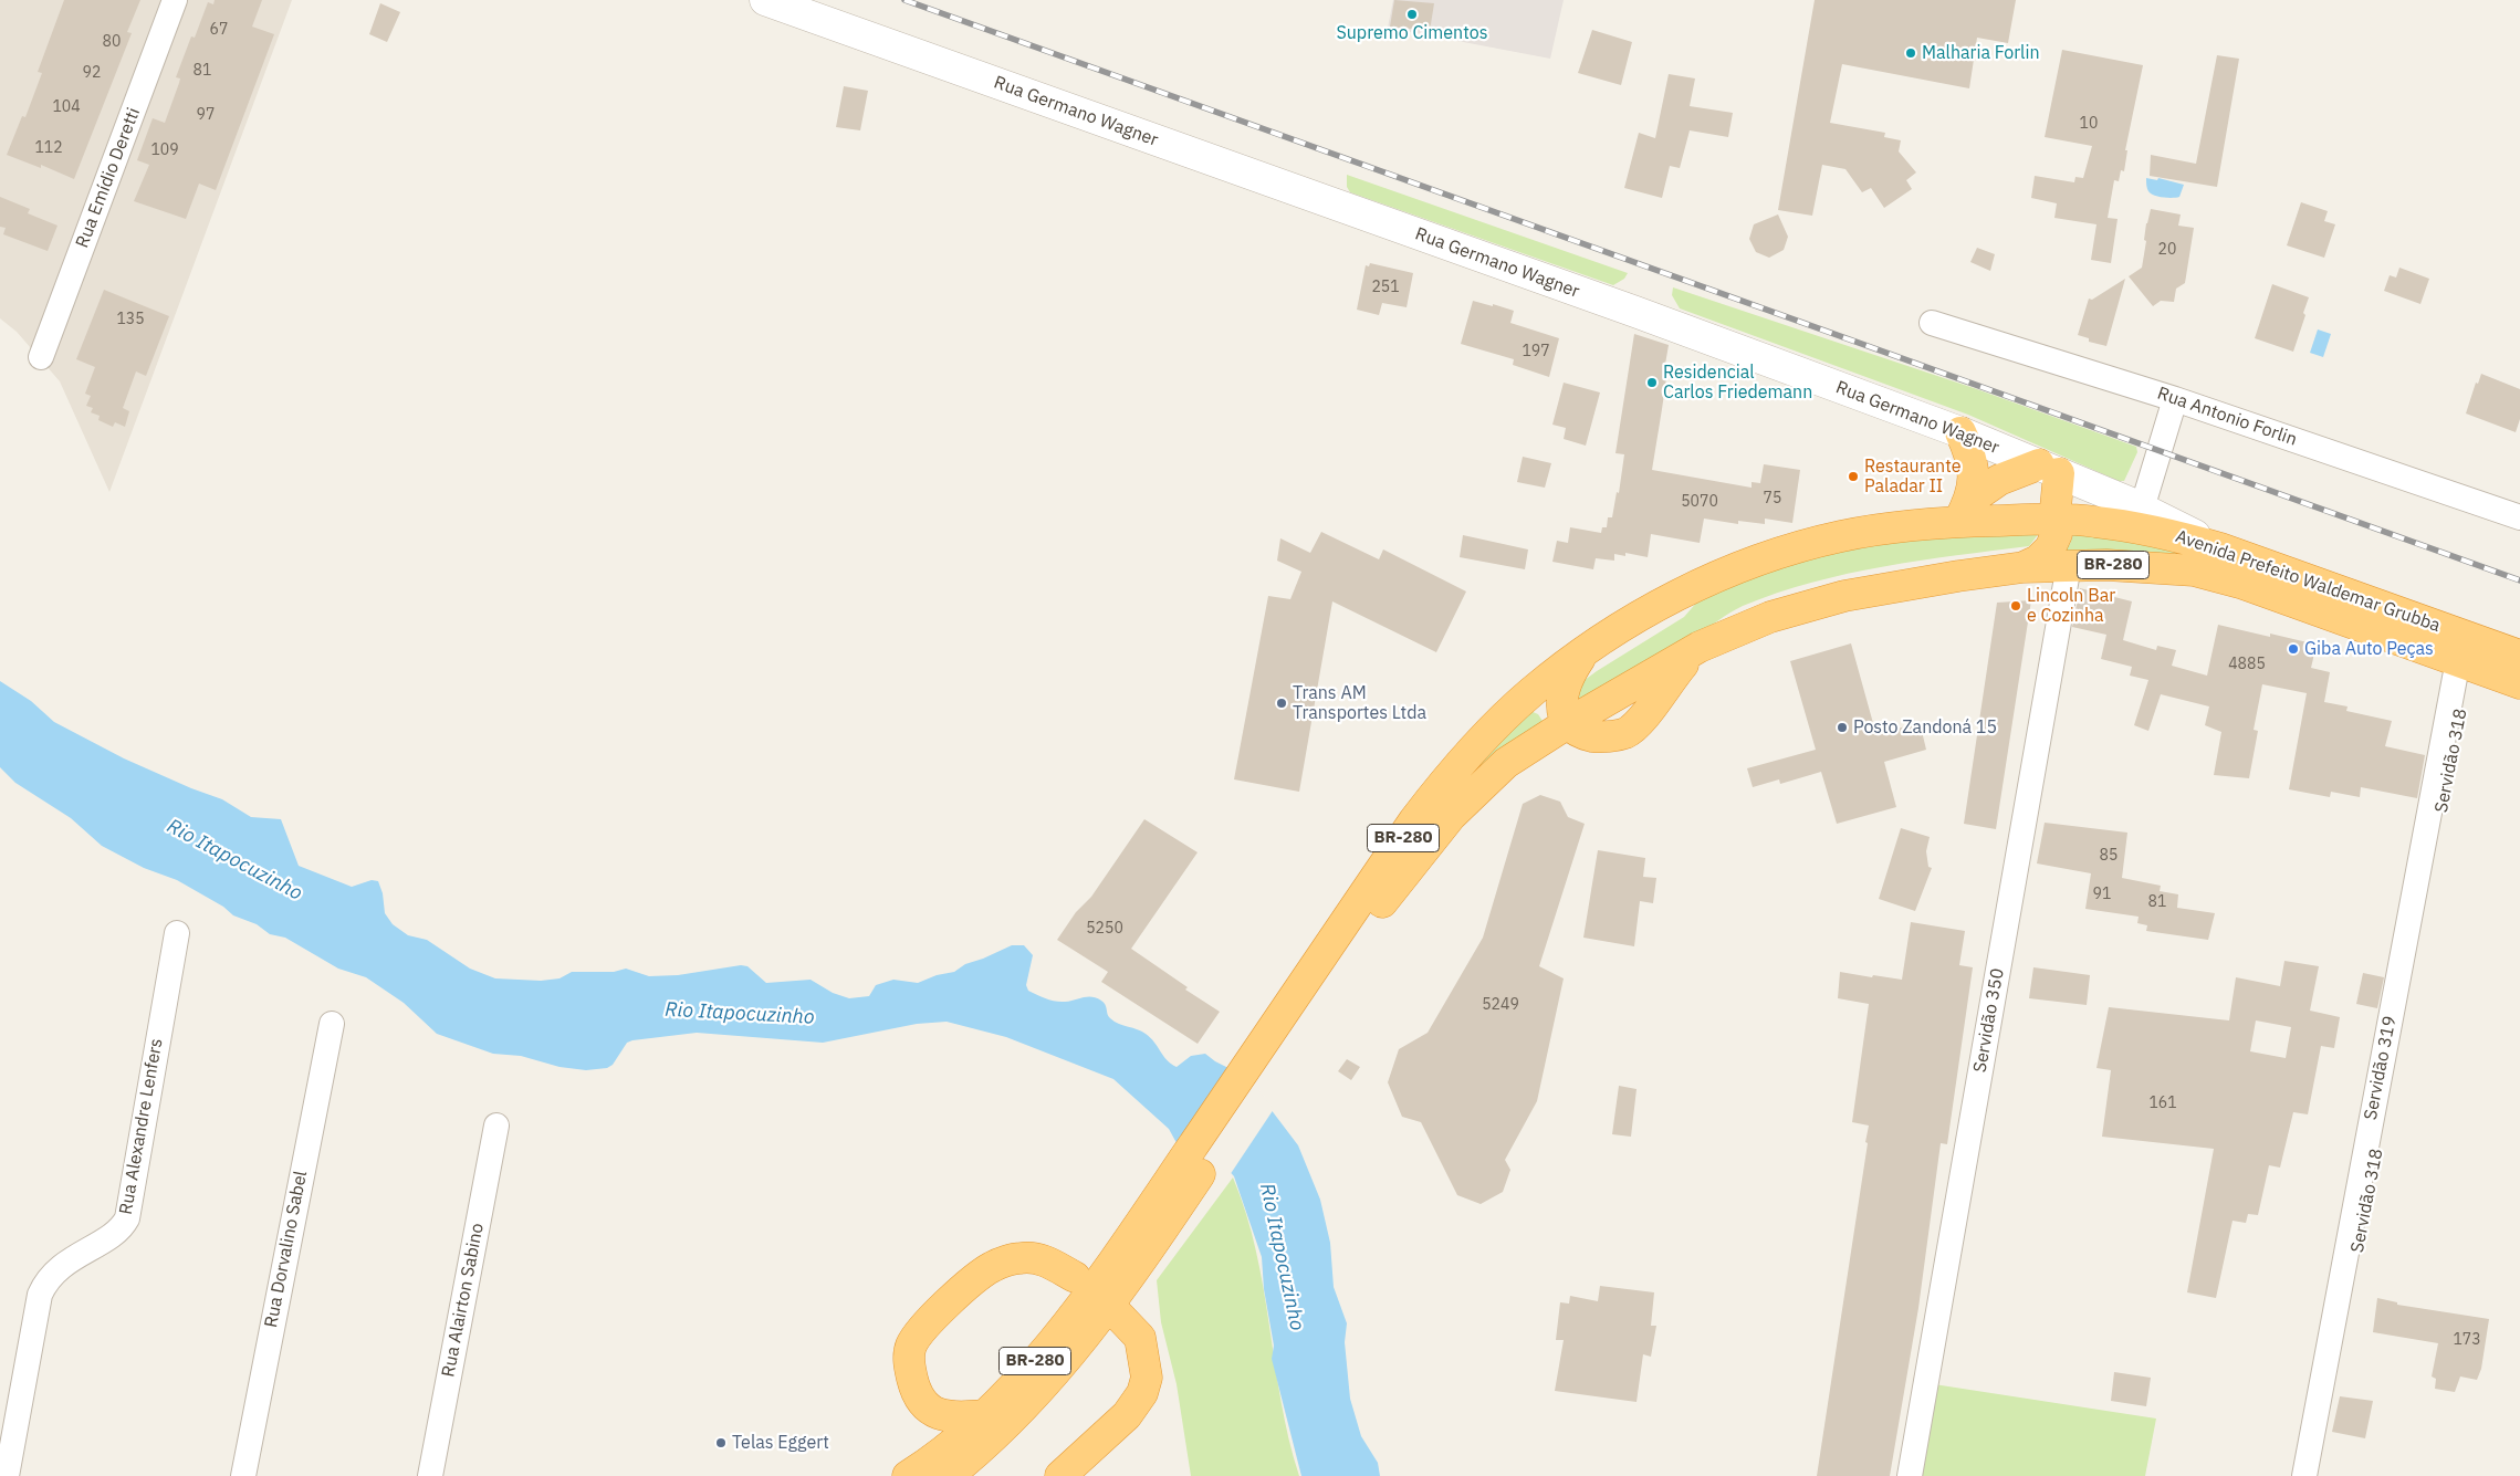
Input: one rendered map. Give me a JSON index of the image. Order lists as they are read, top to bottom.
{
  "streets": {
    "highway": ["BR-280", "Avenida Prefeito Waldemar Grubba"],
    "street": [
      "Rua Germano Wagner",
      "Rua Emídio Deretti",
      "Rua Antonio Forlin",
      "Servidão 318",
      "Servidão 350",
      "Servidão 319",
      "Rua Alexandre Lenfers",
      "Rua Dorvalino Sabel",
      "Rua Alairton Sabino"
    ]
  },
  "crossings": [
    ["Rua Germano Wagner", "Avenida Prefeito Waldemar Grubba"],
    ["BR-280", "Avenida Prefeito Waldemar Grubba"],
    ["Avenida Prefeito Waldemar Grubba", "Servidão 318"],
    ["Avenida Prefeito Waldemar Grubba", "Servidão 350"],
    ["Avenida Prefeito Waldemar Grubba", "Servidão 319"],
    ["Servidão 318", "Servidão 319"]
  ],
  "water": ["Rio Itapocuzinho"],
  "places": [
    "Supremo Cimentos",
    "Malharia Forlin",
    "Residencial Carlos Friedemann",
    "Restaurante Paladar II",
    "Lincoln Bar e Cozinha",
    "Giba Auto Peças",
    "Trans AM Transportes Ltda",
    "Posto Zandoná 15",
    "Telas Eggert"
  ],
  "house_numbers": [
    "67",
    "80",
    "81",
    "92",
    "104",
    "97",
    "10",
    "112",
    "109",
    "20",
    "251",
    "135",
    "197",
    "75",
    "5070",
    "4885",
    "85",
    "91",
    "81",
    "5250",
    "5249",
    "161",
    "173"
  ]
}
